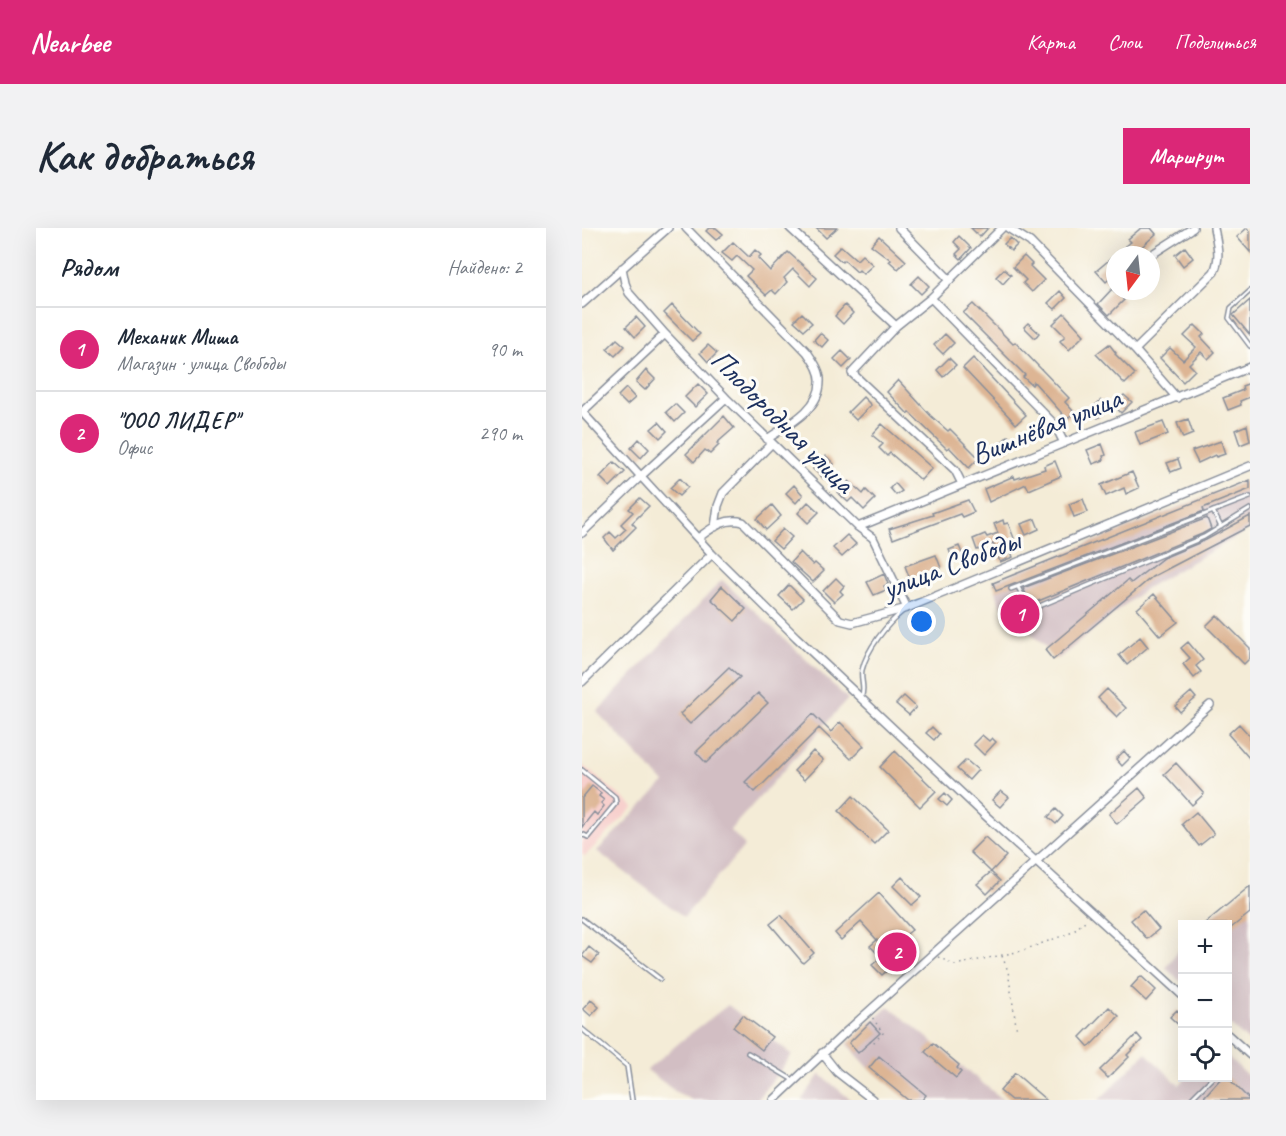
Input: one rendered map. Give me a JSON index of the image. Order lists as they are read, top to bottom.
{
  "streets": {
    "street": ["Плодородная улица", "Вишнёвая улица", "улица Свободы"]
  },
  "crossings": [
    ["Плодородная улица", "Вишнёвая улица"],
    ["Плодородная улица", "улица Свободы"]
  ],
  "north": "bottom",
  "page": {
    "header": "Nearbee",
    "nav": ["Карта", "Слои", "Поделиться"],
    "buttons": "Маршрут",
    "title": "Как добраться",
    "heading": ["Рядом", "Найдено: 2"],
    "list": [
      {
        "mark": "1",
        "name": "Механик Миша",
        "note": "Магазин · улица Свободы",
        "value": "90 m"
      },
      {
        "mark": "2",
        "name": "\"ООО ЛИДЕР\"",
        "note": "Офис",
        "value": "290 m"
      }
    ],
    "pins": ["1", "2"],
    "map_buttons": ["+", "−"]
  }
}
